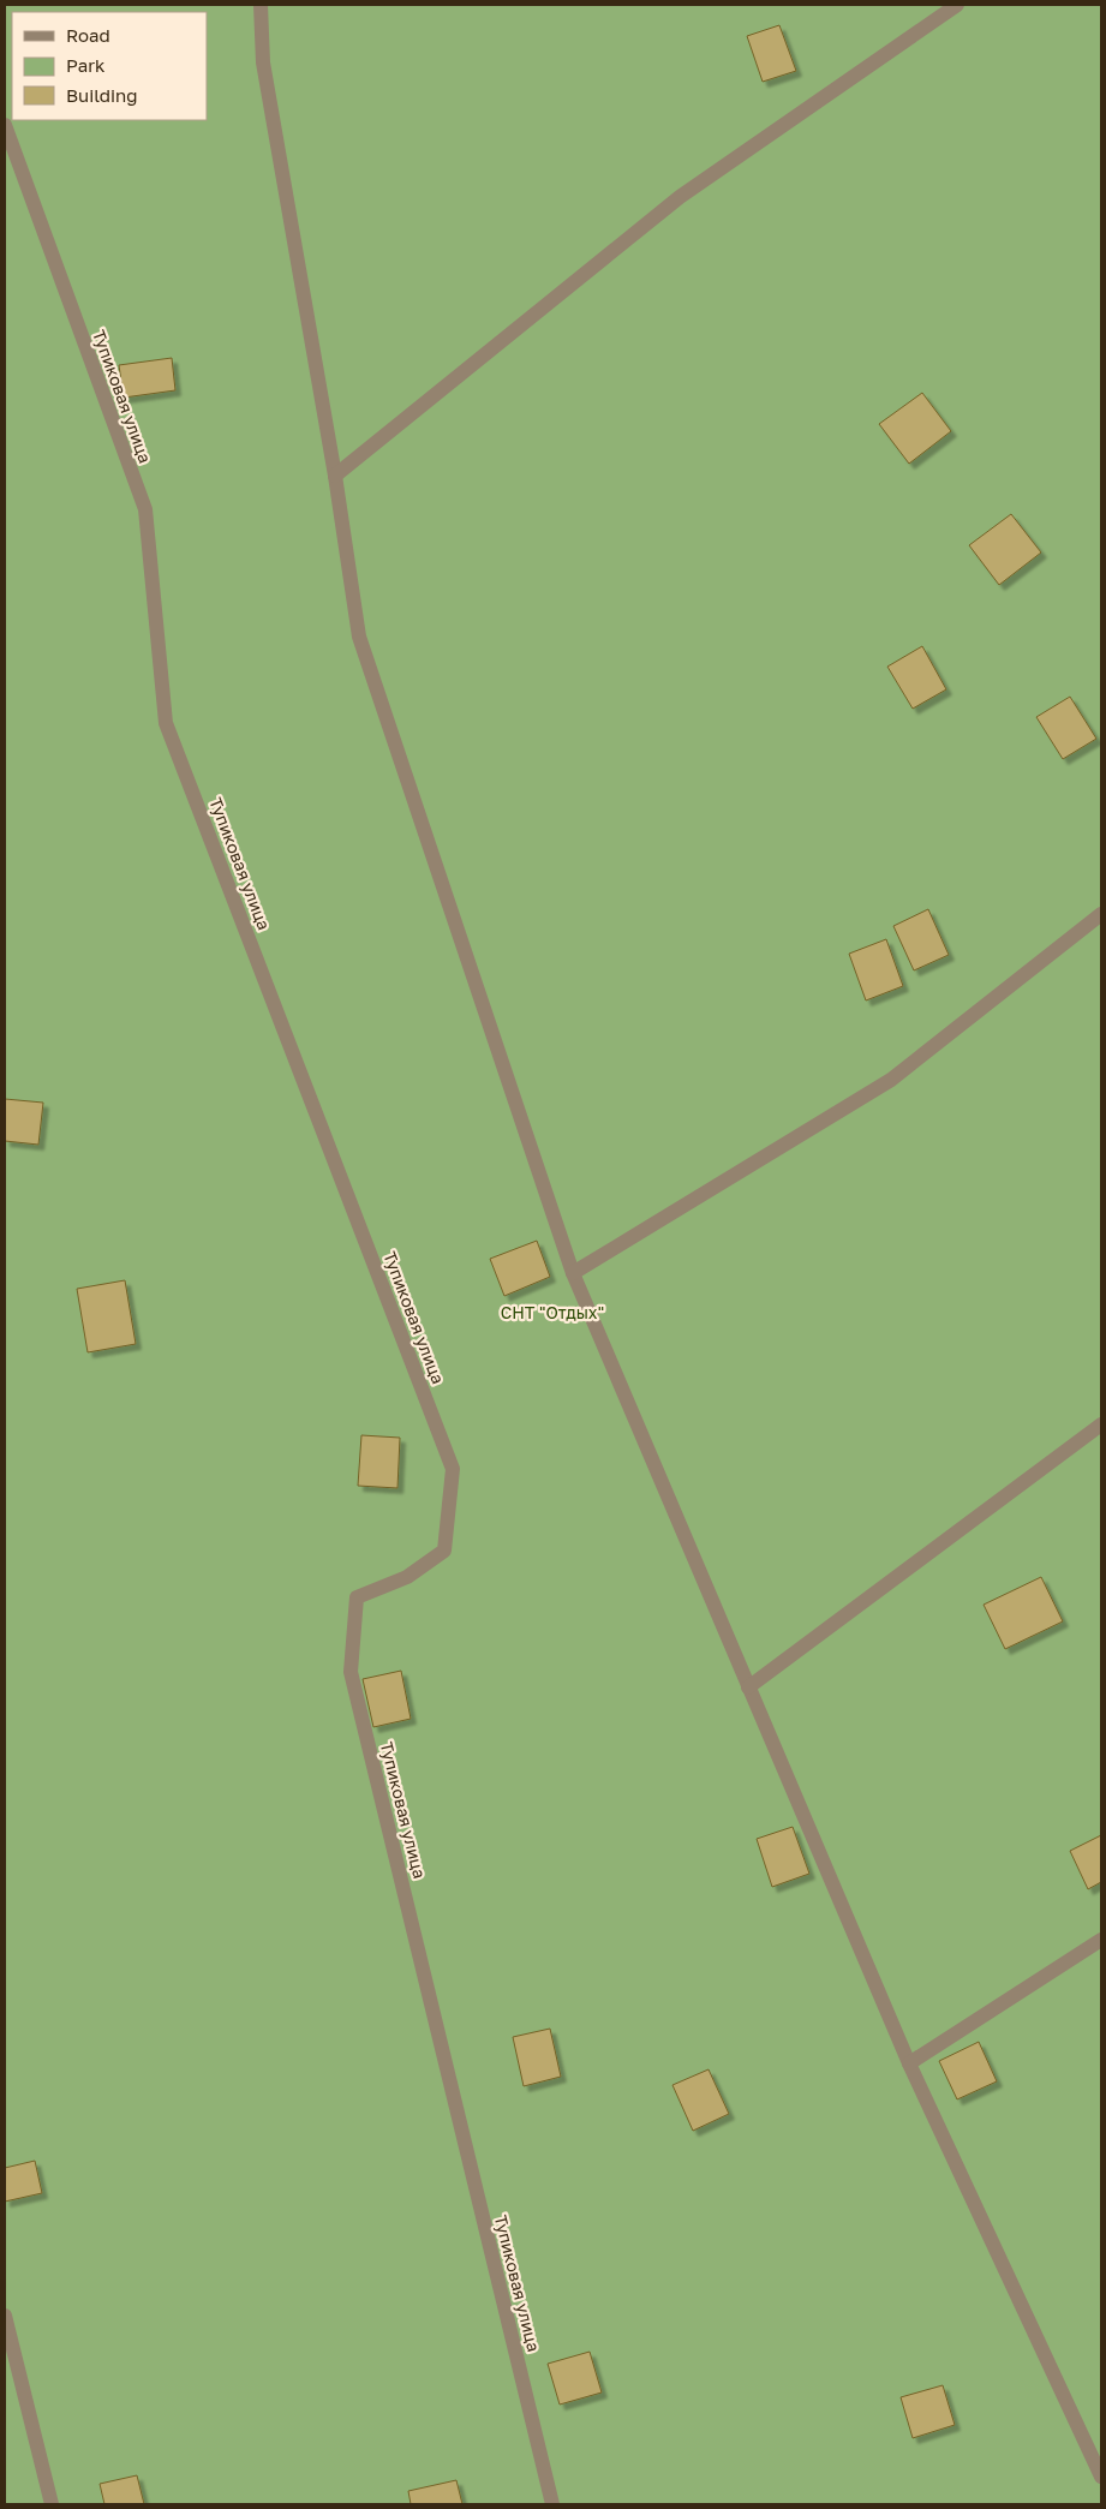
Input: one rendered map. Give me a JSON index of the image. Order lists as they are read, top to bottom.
{
  "streets": {
    "lane": ["Тупиковая улица"]
  },
  "parks": ["СНТ \"Отдых\""],
  "legend": ["Road", "Park", "Building"]
}
